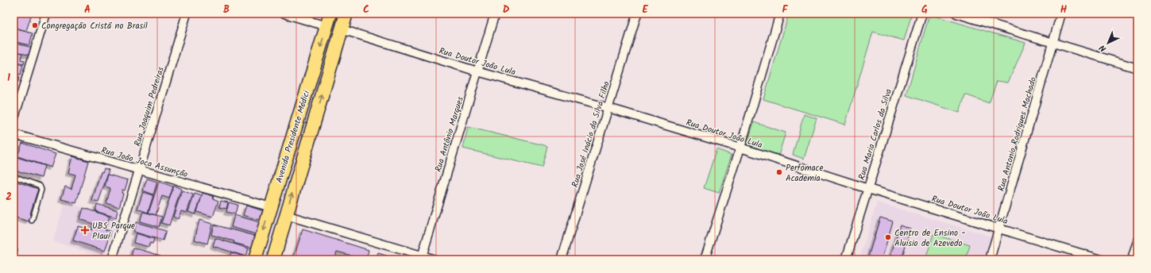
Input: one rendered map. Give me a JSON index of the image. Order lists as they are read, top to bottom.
{
  "streets": {
    "main road": ["Avenida Presidente Médici"],
    "street": [
      "Rua Doutor João Lula",
      "Rua Joaquim Pedreiras",
      "Rua Antônio Marques",
      "Rua José Inácio da Silva Filho",
      "Rua Maria Carlos da Silva",
      "Rua Antonio Rodrigues Machado",
      "Rua João Joca Assunção"
    ]
  },
  "crossings": [
    ["Rua Doutor João Lula", "Rua Antônio Marques"],
    ["Rua Doutor João Lula", "Rua José Inácio da Silva Filho"],
    ["Rua Doutor João Lula", "Rua Maria Carlos da Silva"],
    ["Rua Doutor João Lula", "Rua Antonio Rodrigues Machado"],
    ["Rua Doutor João Lula", "Avenida Presidente Médici"],
    ["Rua Joaquim Pedreiras", "Rua João Joca Assunção"],
    ["Avenida Presidente Médici", "Rua João Joca Assunção"]
  ],
  "places": {
    "other": ["Congregação Cristã no Brasil", "Perfomace Academia", "Centro de Ensino - Aluísio de Azevedo"],
    "health": ["UBS Parque PIauí I"]
  },
  "north": "bottom left",
  "grid": {
    "columns": [
      "A",
      "B",
      "C",
      "D",
      "E",
      "F",
      "G",
      "H"
    ],
    "rows": ["1", "2"]
  }
}
